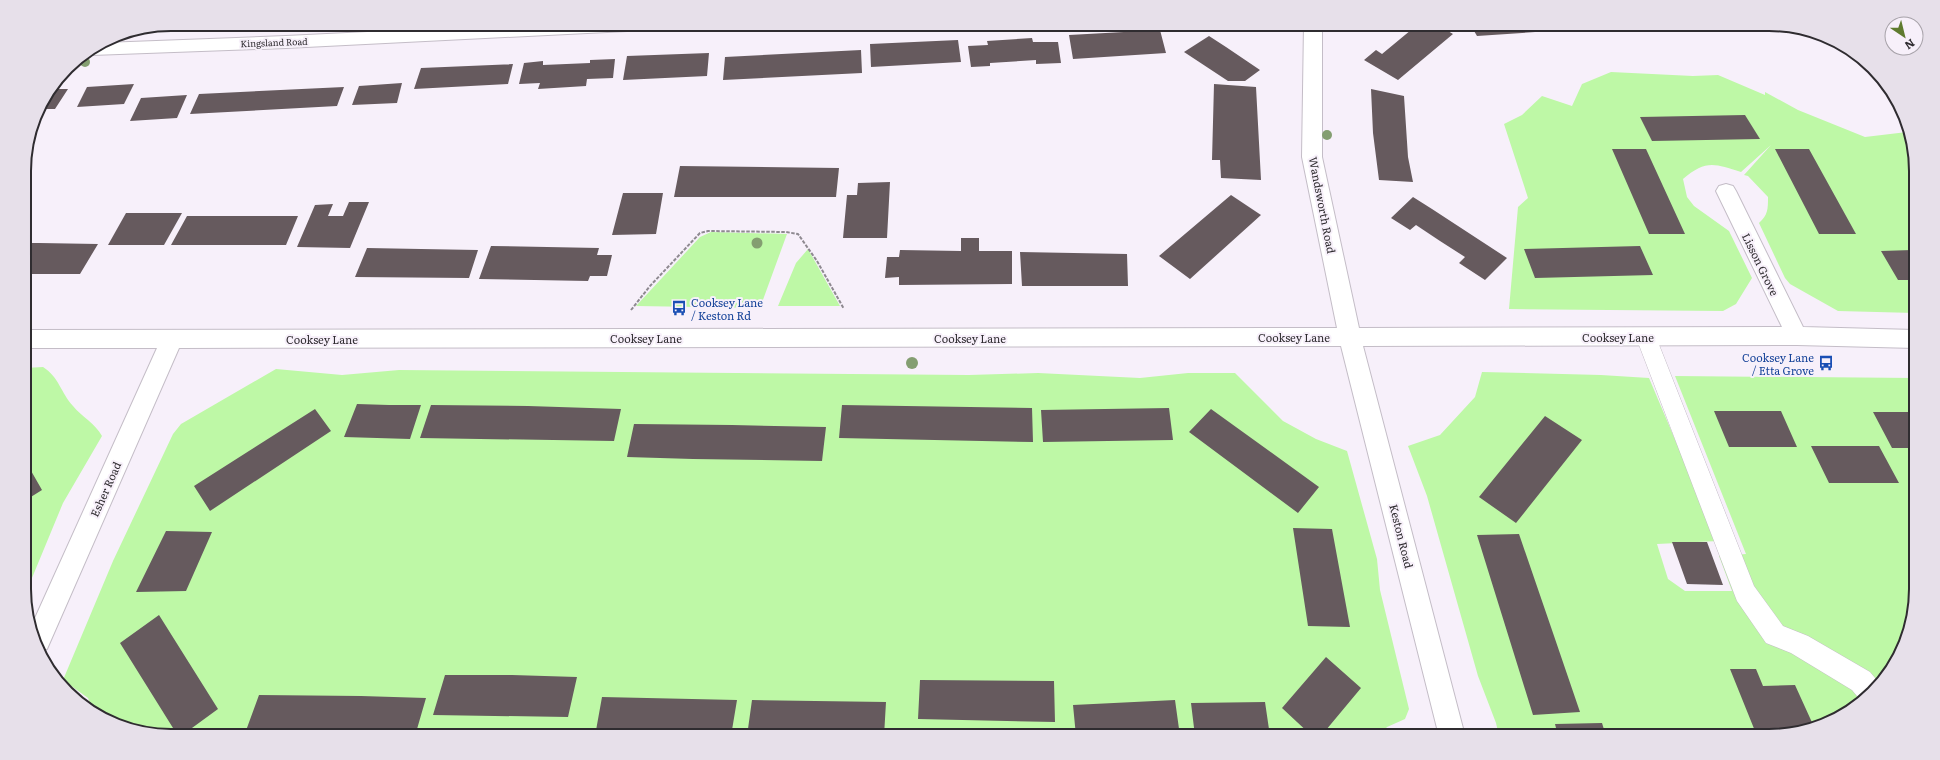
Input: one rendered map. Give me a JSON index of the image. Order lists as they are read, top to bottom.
{
  "streets": {
    "street": [
      "Kingsland Road",
      "Wandsworth Road",
      "Lisson Grove",
      "Cooksey Lane",
      "Esher Road",
      "Keston Road"
    ]
  },
  "crossings": [
    ["Wandsworth Road", "Cooksey Lane"],
    ["Wandsworth Road", "Keston Road"],
    ["Lisson Grove", "Cooksey Lane"],
    ["Cooksey Lane", "Esher Road"],
    ["Cooksey Lane", "Keston Road"]
  ],
  "places": {
    "bus stop": ["Cooksey Lane / Keston Rd", "Cooksey Lane / Etta Grove"]
  },
  "north": "bottom right"
}
